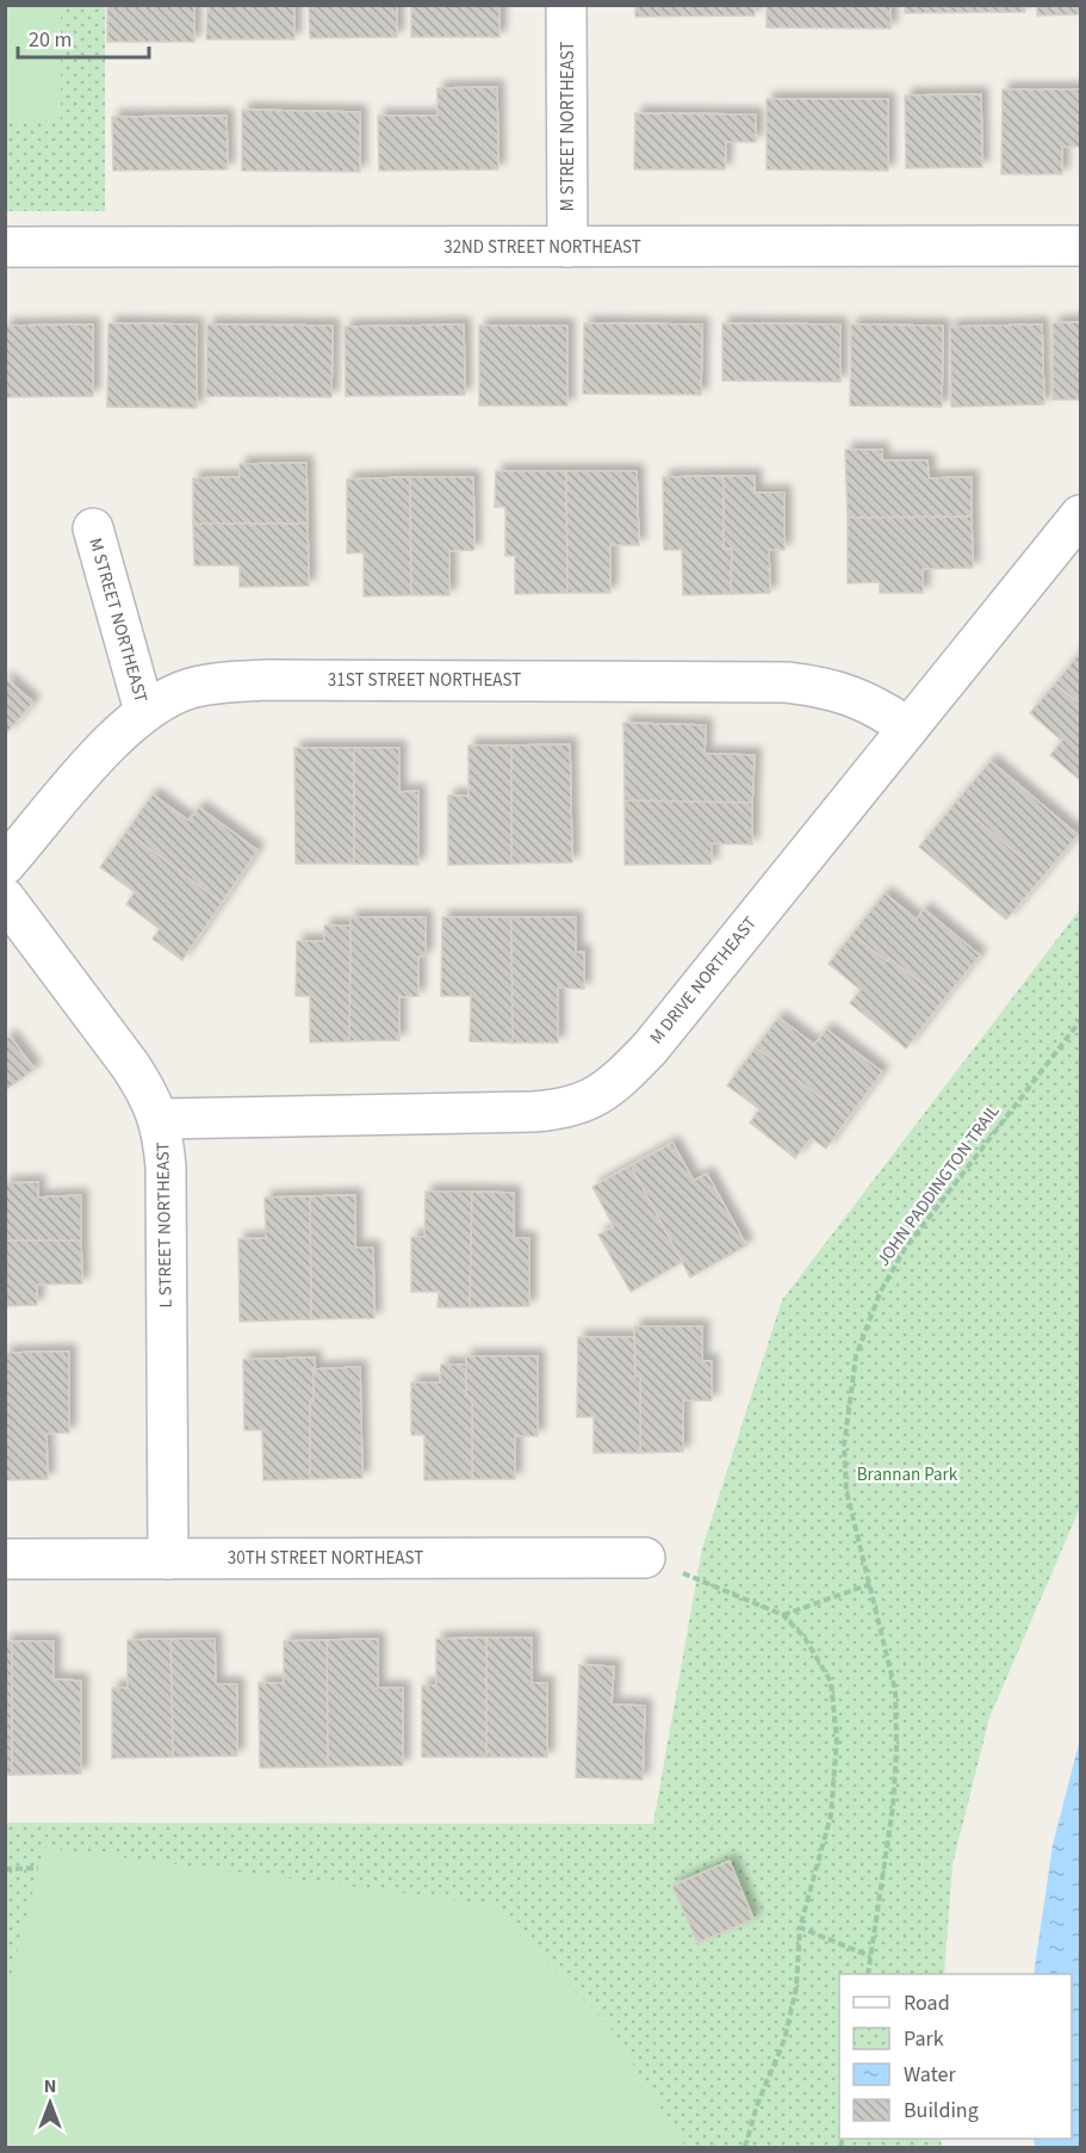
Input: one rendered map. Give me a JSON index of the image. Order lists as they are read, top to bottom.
{
  "streets": {
    "street": [
      "M STREET NORTHEAST",
      "32ND STREET NORTHEAST",
      "31ST STREET NORTHEAST",
      "M DRIVE NORTHEAST",
      "L STREET NORTHEAST",
      "30TH STREET NORTHEAST"
    ],
    "path": ["JOHN PADDINGTON TRAIL"]
  },
  "crossings": [
    ["M STREET NORTHEAST", "32ND STREET NORTHEAST"],
    ["M STREET NORTHEAST", "31ST STREET NORTHEAST"],
    ["31ST STREET NORTHEAST", "M DRIVE NORTHEAST"],
    ["M DRIVE NORTHEAST", "L STREET NORTHEAST"],
    ["L STREET NORTHEAST", "30TH STREET NORTHEAST"]
  ],
  "parks": ["Brannan Park"],
  "legend": [
    "Road",
    "Park",
    "Water",
    "Building"
  ],
  "scale_bar": "20 m",
  "north": "top"
}
